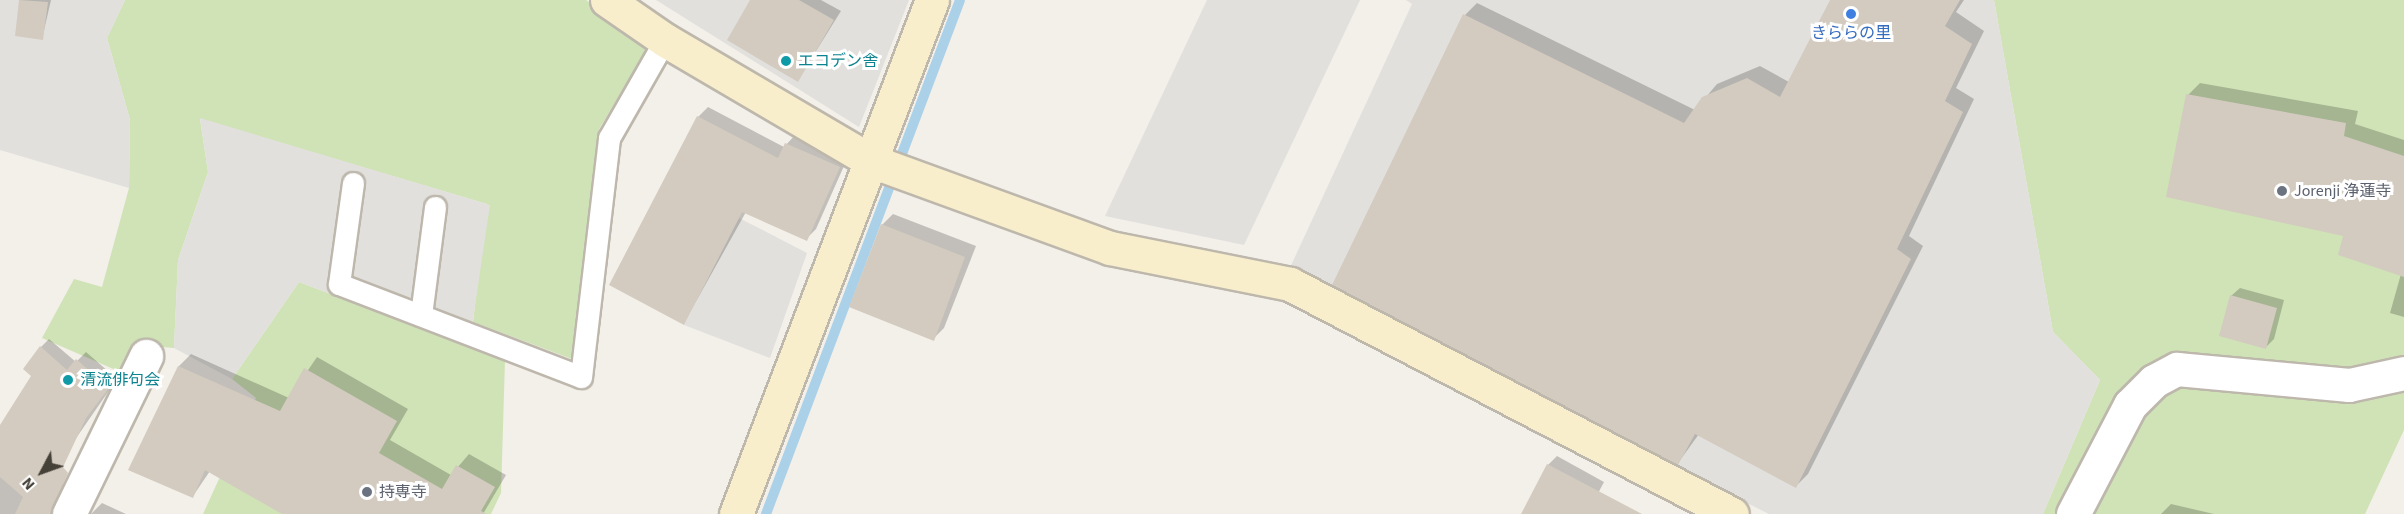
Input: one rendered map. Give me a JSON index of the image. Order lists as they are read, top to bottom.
{
  "places": [
    "きららの里",
    "エコデン舎",
    "Jorenji 浄蓮寺",
    "清流俳句会",
    "持専寺"
  ],
  "north": "bottom left"
}
